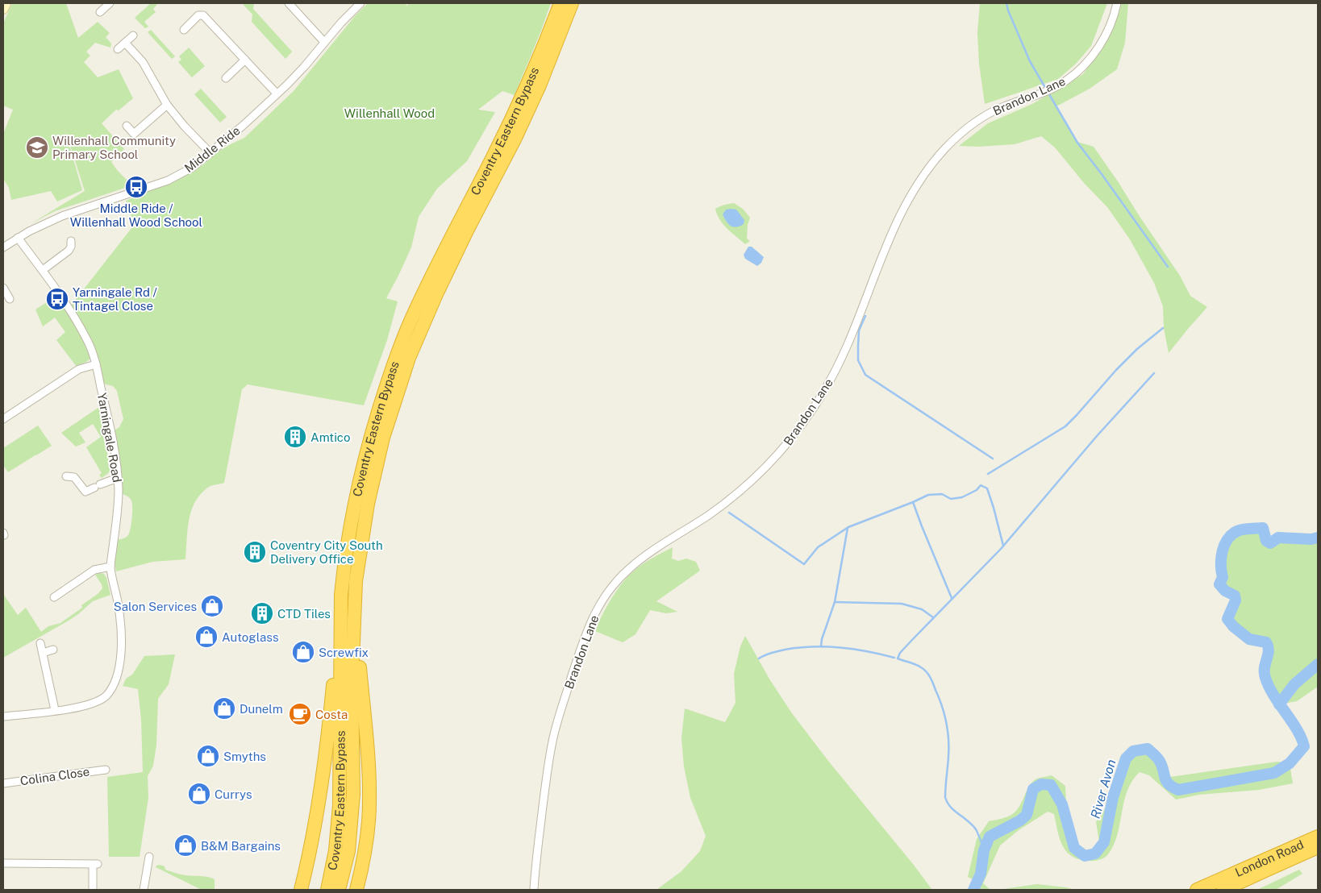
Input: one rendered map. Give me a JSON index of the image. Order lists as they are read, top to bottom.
{
  "streets": {
    "highway": ["Coventry Eastern Bypass", "London Road"],
    "street": [
      "Brandon Lane",
      "Middle Ride",
      "Yarningale Road",
      "Colina Close"
    ]
  },
  "crossings": [
    ["Middle Ride", "Yarningale Road"]
  ],
  "water": ["River Avon"],
  "parks": ["Willenhall Wood"],
  "places": {
    "school or university": ["Willenhall Community Primary School"],
    "bus stop": ["Middle Ride / Willenhall Wood School", "Yarningale Rd / Tintagel Close"],
    "building": ["Amtico", "Coventry City South Delivery Office", "CTD Tiles"],
    "shop": [
      "Salon Services",
      "Autoglass",
      "Screwfix",
      "Dunelm",
      "Smyths",
      "Currys",
      "B&M Bargains"
    ],
    "cafe": ["Costa"]
  }
}
